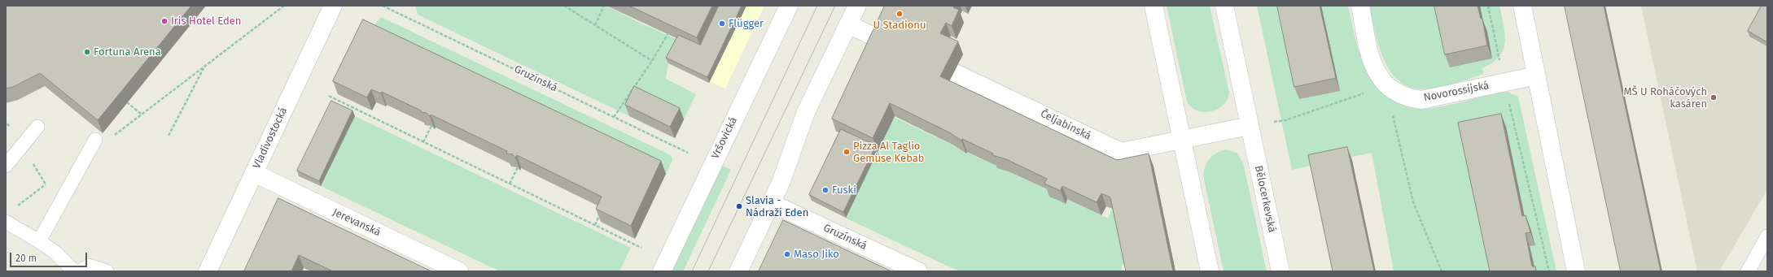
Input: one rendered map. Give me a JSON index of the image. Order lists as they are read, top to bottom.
{
  "streets": {
    "street": [
      "Gruzínská",
      "Novorossijská",
      "Čeljabinská",
      "Vladivostocká",
      "Vršovická",
      "Bělocerkevská",
      "Jerevanská"
    ]
  },
  "crossings": [
    ["Vladivostocká", "Jerevanská"]
  ],
  "places": [
    "U Stadionu",
    "Iris Hotel Eden",
    "Flügger",
    "Fortuna Arena",
    "MŠ U Roháčových kasáren",
    "Pizza Al Taglio Gemüse Kebab",
    "Fuski",
    "Slavia - Nádraží Eden",
    "Maso Jiko"
  ],
  "scale_bar": "20 m"
}
